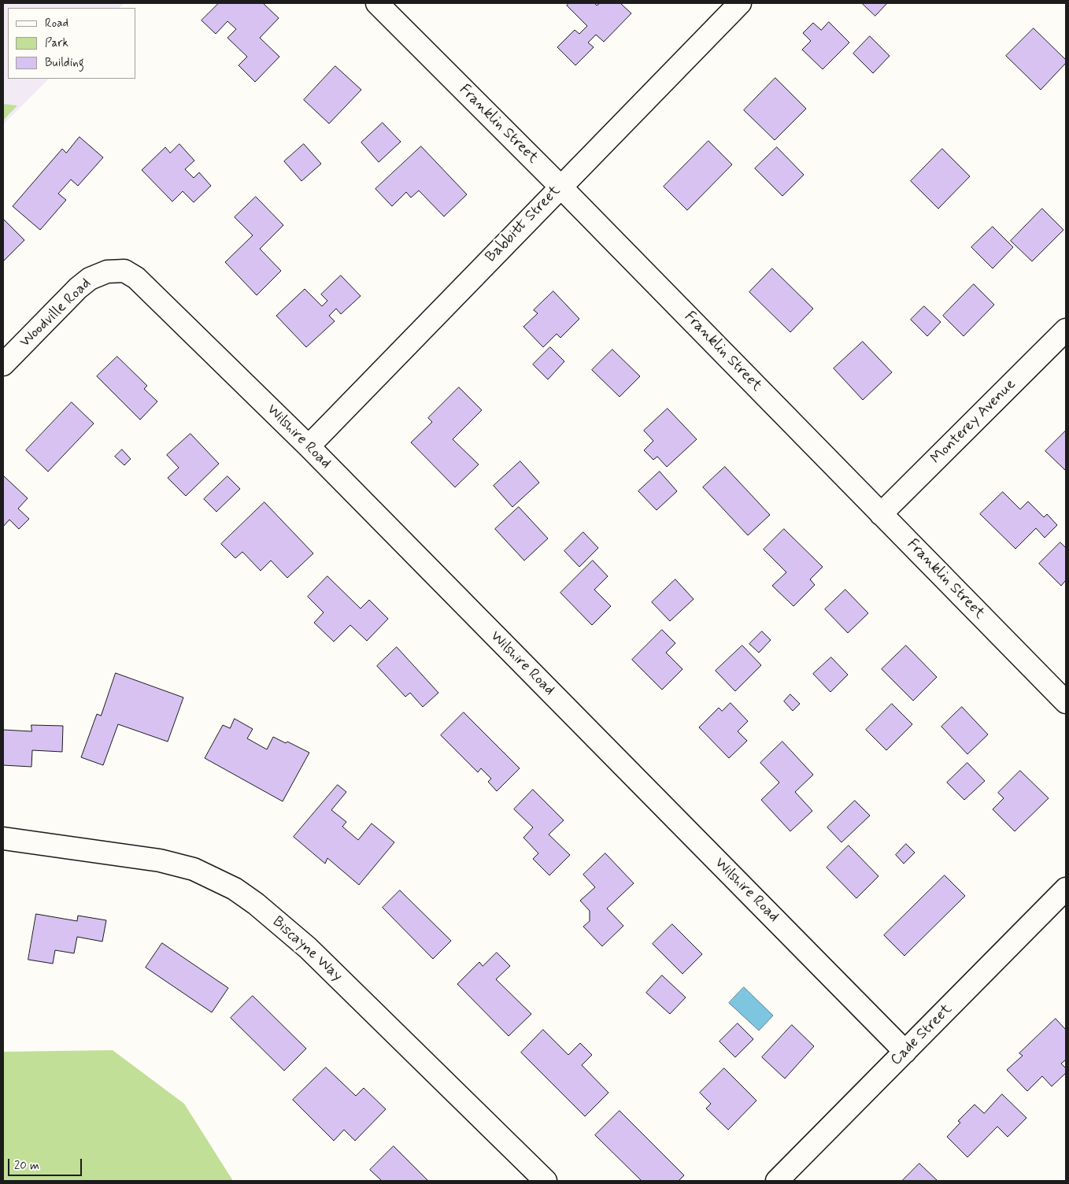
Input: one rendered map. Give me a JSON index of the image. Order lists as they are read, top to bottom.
{
  "streets": {
    "street": [
      "Franklin Street",
      "Babbitt Street",
      "Woodville Road",
      "Monterey Avenue",
      "Wilshire Road",
      "Biscayne Way",
      "Cade Street"
    ]
  },
  "crossings": [
    ["Franklin Street", "Babbitt Street"],
    ["Franklin Street", "Monterey Avenue"],
    ["Babbitt Street", "Wilshire Road"],
    ["Woodville Road", "Wilshire Road"],
    ["Wilshire Road", "Cade Street"]
  ],
  "legend": ["Road", "Park", "Building"],
  "scale_bar": "20 m"
}
